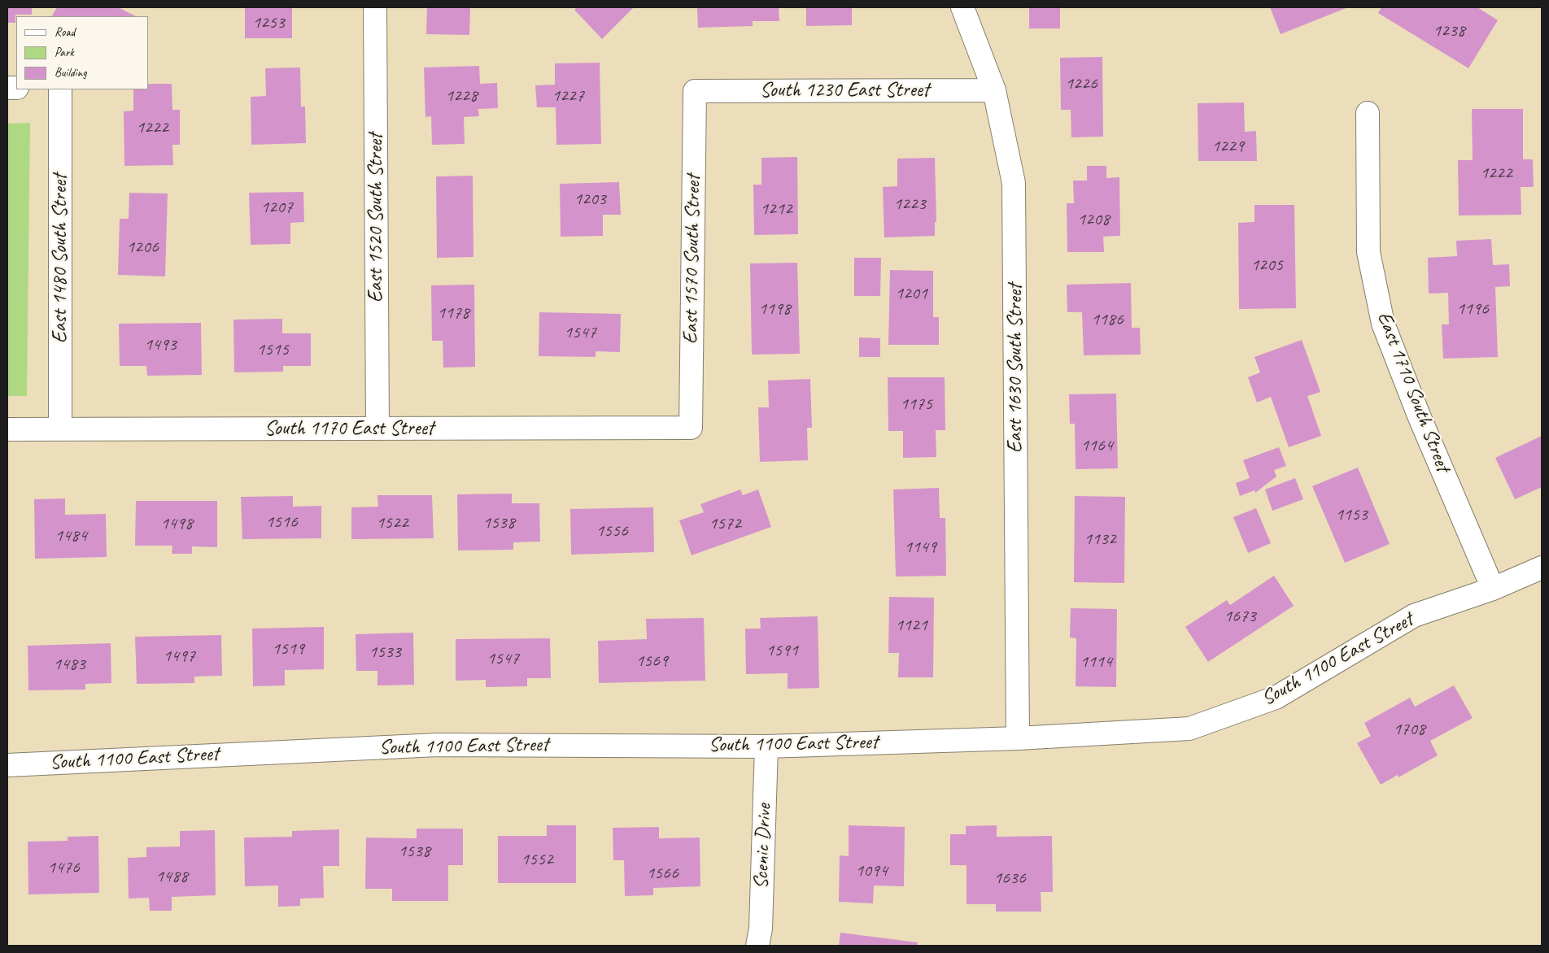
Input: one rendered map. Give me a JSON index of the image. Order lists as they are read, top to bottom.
{
  "streets": {
    "street": [
      "South 1230 East Street",
      "East 1520 South Street",
      "East 1480 South Street",
      "East 1570 South Street",
      "East 1630 South Street",
      "East 1710 South Street",
      "South 1170 East Street",
      "South 1100 East Street",
      "Scenic Drive"
    ]
  },
  "crossings": [
    ["South 1230 East Street", "East 1570 South Street"],
    ["South 1230 East Street", "East 1630 South Street"],
    ["East 1520 South Street", "South 1170 East Street"],
    ["East 1480 South Street", "South 1170 East Street"],
    ["East 1570 South Street", "South 1170 East Street"],
    ["East 1630 South Street", "South 1100 East Street"],
    ["East 1710 South Street", "South 1100 East Street"],
    ["South 1100 East Street", "Scenic Drive"]
  ],
  "house_numbers": [
    "1253",
    "1238",
    "1226",
    "1228",
    "1227",
    "1222",
    "1229",
    "1222",
    "1203",
    "1223",
    "1207",
    "1212",
    "1208",
    "1206",
    "1205",
    "1201",
    "1198",
    "1196",
    "1178",
    "1186",
    "1547",
    "1493",
    "1515",
    "1175",
    "1164",
    "1153",
    "1516",
    "1522",
    "1538",
    "1498",
    "1572",
    "1556",
    "1484",
    "1132",
    "1149",
    "1673",
    "1121",
    "1519",
    "1591",
    "1533",
    "1497",
    "1547",
    "1569",
    "1114",
    "1483",
    "1708",
    "1538",
    "1552",
    "1476",
    "1094",
    "1566",
    "1488",
    "1636"
  ],
  "legend": ["Road", "Park", "Building"]
}
